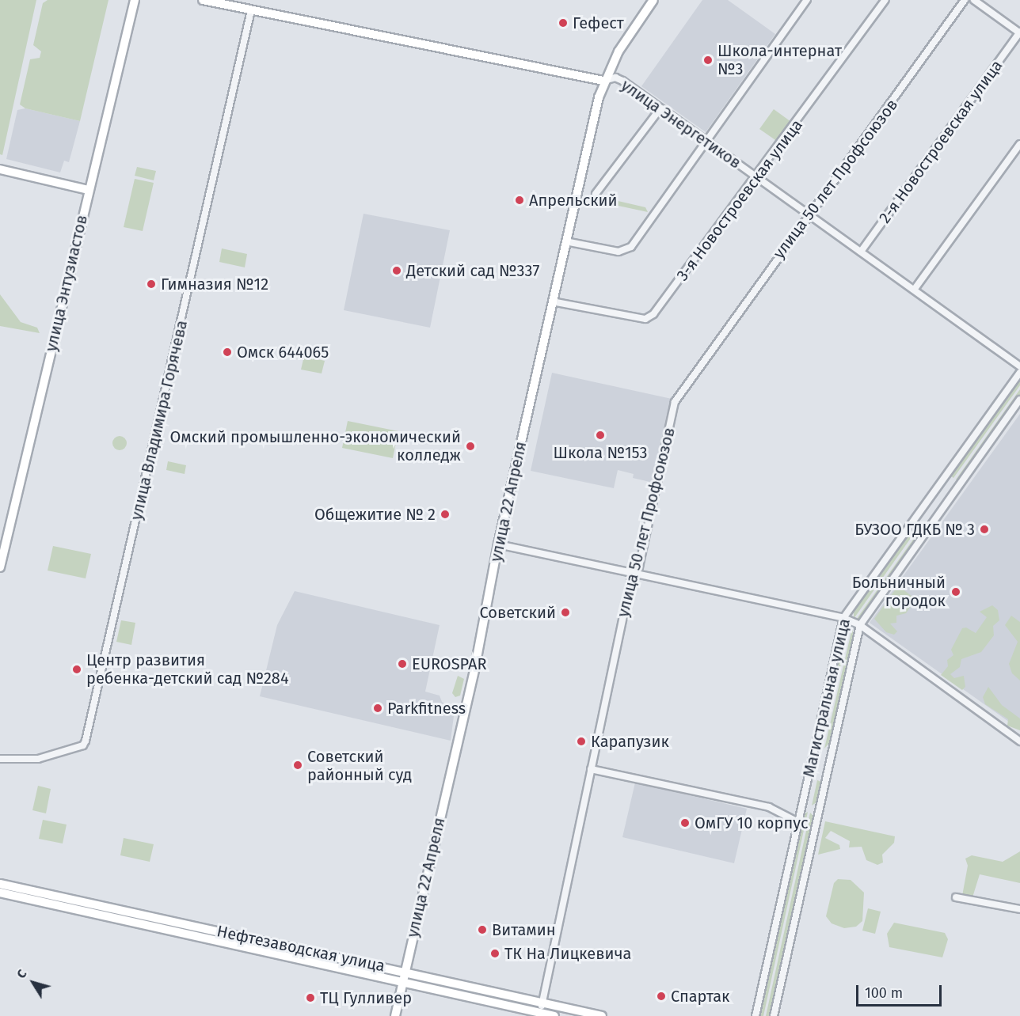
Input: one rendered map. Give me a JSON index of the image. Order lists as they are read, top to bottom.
{
  "streets": {
    "main road": [
      "улица Энергетиков",
      "улица Энтузиастов",
      "улица 22 Апреля",
      "Нефтезаводская улица"
    ],
    "street": [
      "2-я Новостроевская улица",
      "улица 50 лет Профсоюзов",
      "3-я Новостроевская улица",
      "улица Владимира Горячева",
      "Магистральная улица"
    ]
  },
  "crossings": [
    ["улица Энергетиков", "2-я Новостроевская улица"],
    ["улица Энергетиков", "улица 50 лет Профсоюзов"],
    ["улица Энергетиков", "3-я Новостроевская улица"],
    ["улица Энергетиков", "улица Владимира Горячева"],
    ["улица Энергетиков", "улица 22 Апреля"],
    ["улица 50 лет Профсоюзов", "Нефтезаводская улица"],
    ["3-я Новостроевская улица", "улица 22 Апреля"],
    ["улица 22 Апреля", "Нефтезаводская улица"]
  ],
  "places": [
    "Гефест",
    "Школа-интернат №3",
    "Апрельский",
    "Детский сад №337",
    "Гимназия №12",
    "Омск 644065",
    "Школа №153",
    "Омский промышленно-экономический колледж",
    "Общежитие № 2",
    "БУЗОО ГДКБ № 3",
    "Больничный городок",
    "Советский",
    "EUROSPAR",
    "Центр развития ребенка-детский сад №284",
    "Parkfitness",
    "Карапузик",
    "Советский районный суд",
    "ОмГУ 10 корпус",
    "Витамин",
    "ТК На Лицкевича",
    "Спартак",
    "ТЦ Гулливер"
  ],
  "scale_bar": "100 m",
  "north": "top left"
}
